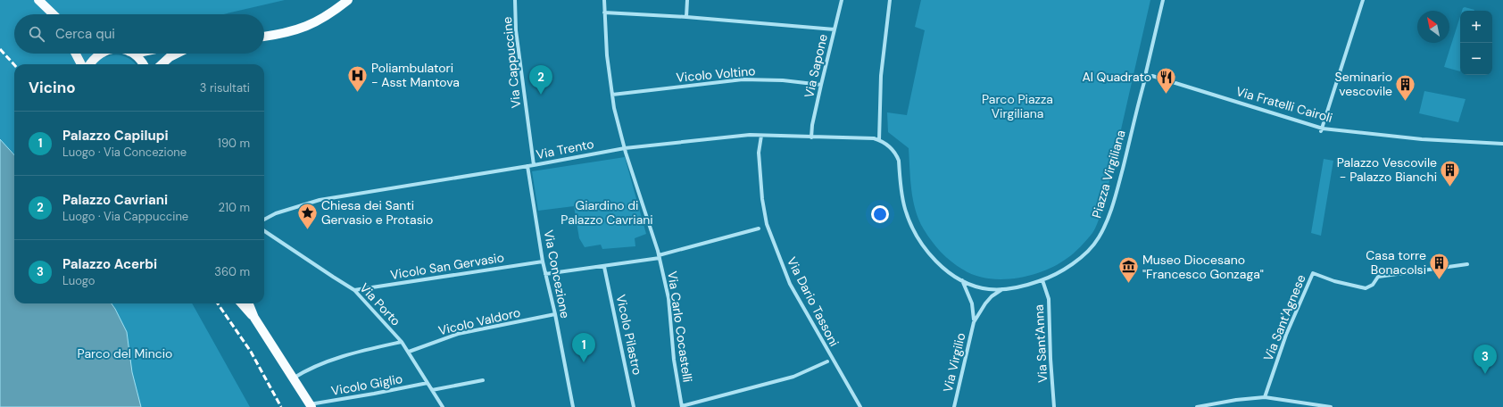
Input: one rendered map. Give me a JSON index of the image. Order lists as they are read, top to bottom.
{
  "streets": {
    "street": [
      "Via Cappuccine",
      "Via Sapone",
      "Vicolo Voltino",
      "Via Fratelli Cairoli",
      "Via Trento",
      "Piazza Virgiliana",
      "Vicolo San Gervasio",
      "Via Concezione",
      "Via Dario Tassoni",
      "Via Porto",
      "Via Sant'Agnese",
      "Vicolo Valdoro",
      "Via Carlo Cocastelli",
      "Vicolo Pilastro",
      "Via Sant'Anna",
      "Via Virgilio",
      "Vicolo Giglio"
    ]
  },
  "crossings": [
    ["Via Cappuccine", "Via Trento"],
    ["Via Sapone", "Vicolo Voltino"],
    ["Via Sapone", "Via Trento"],
    ["Vicolo Voltino", "Via Carlo Cocastelli"],
    ["Via Fratelli Cairoli", "Piazza Virgiliana"],
    ["Via Trento", "Piazza Virgiliana"],
    ["Via Trento", "Via Concezione"],
    ["Via Trento", "Via Dario Tassoni"],
    ["Via Trento", "Via Carlo Cocastelli"],
    ["Piazza Virgiliana", "Via Sant'Anna"],
    ["Piazza Virgiliana", "Via Virgilio"],
    ["Vicolo San Gervasio", "Via Concezione"],
    ["Vicolo San Gervasio", "Via Porto"],
    ["Via Concezione", "Vicolo Valdoro"],
    ["Via Porto", "Vicolo Valdoro"],
    ["Via Porto", "Vicolo Giglio"]
  ],
  "parks": ["Parco Piazza Virgiliana", "Giardino di Palazzo Cavriani", "Parco del Mincio"],
  "places": {
    "hospital": ["Poliambulatori - Asst Mantova"],
    "restaurant": ["Al Quadrato"],
    "building": ["Seminario vescovile", "Palazzo Vescovile - Palazzo Bianchi", "Casa torre Bonacolsi"],
    "place": ["Chiesa dei Santi Gervasio e Protasio"],
    "museum": ["Museo Diocesano \"Francesco Gonzaga\""]
  },
  "north": "top left",
  "page": {
    "map_buttons": ["+", "−"],
    "search": "Cerca qui",
    "heading": ["Vicino", "3 risultati"],
    "pins": ["2", "1", "3"],
    "list": [
      {
        "mark": "1",
        "name": "Palazzo Capilupi",
        "note": "Luogo · Via Concezione",
        "value": "190 m"
      },
      {
        "mark": "2",
        "name": "Palazzo Cavriani",
        "note": "Luogo · Via Cappuccine",
        "value": "210 m"
      },
      {
        "mark": "3",
        "name": "Palazzo Acerbi",
        "note": "Luogo",
        "value": "360 m"
      }
    ]
  }
}
